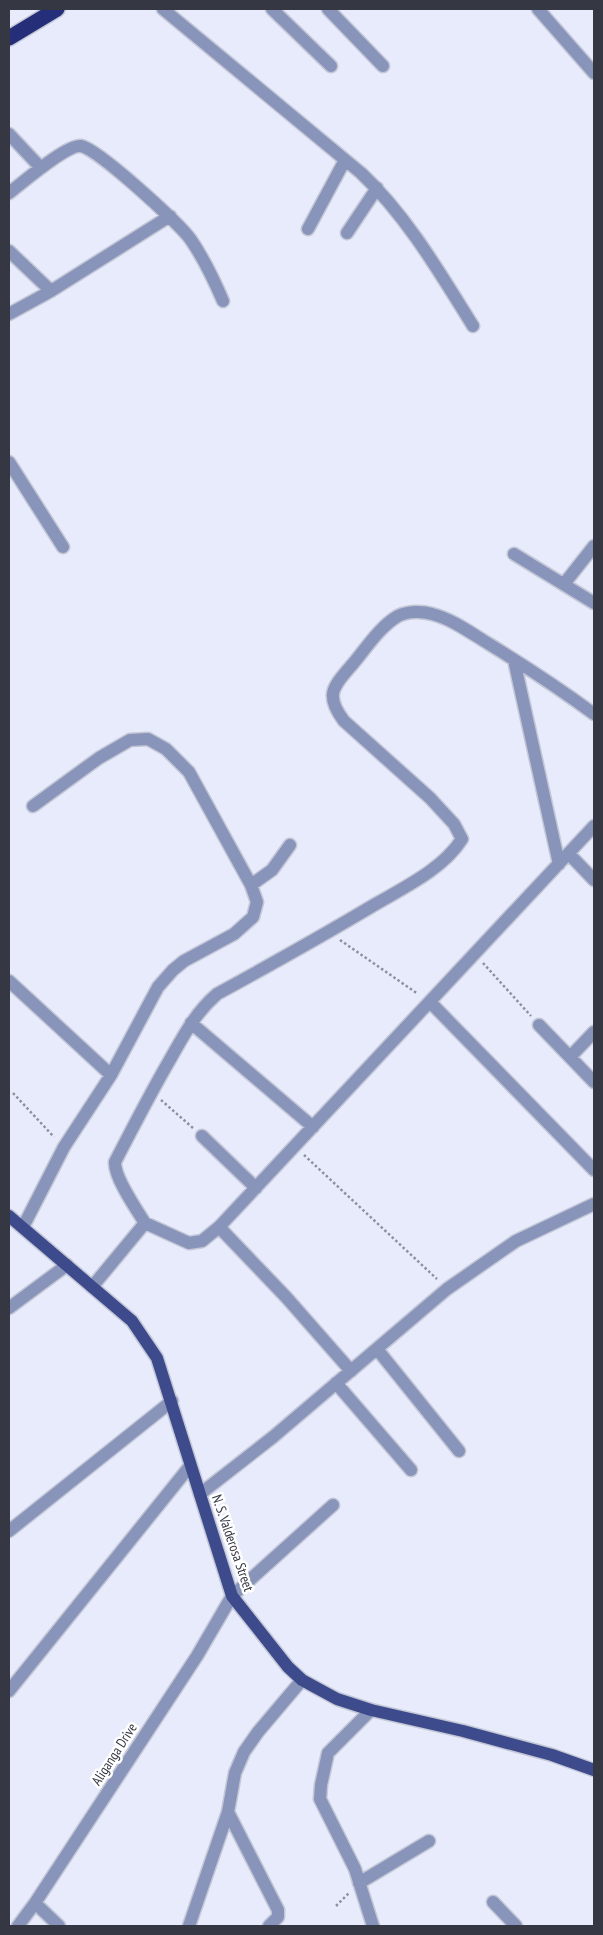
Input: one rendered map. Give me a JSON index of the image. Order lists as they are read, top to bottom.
{
  "streets": {
    "main road": ["N. S. Valderosa Street"],
    "street": ["Aliganga Drive"]
  },
  "crossings": [
    ["N. S. Valderosa Street", "Aliganga Drive"]
  ]
}
